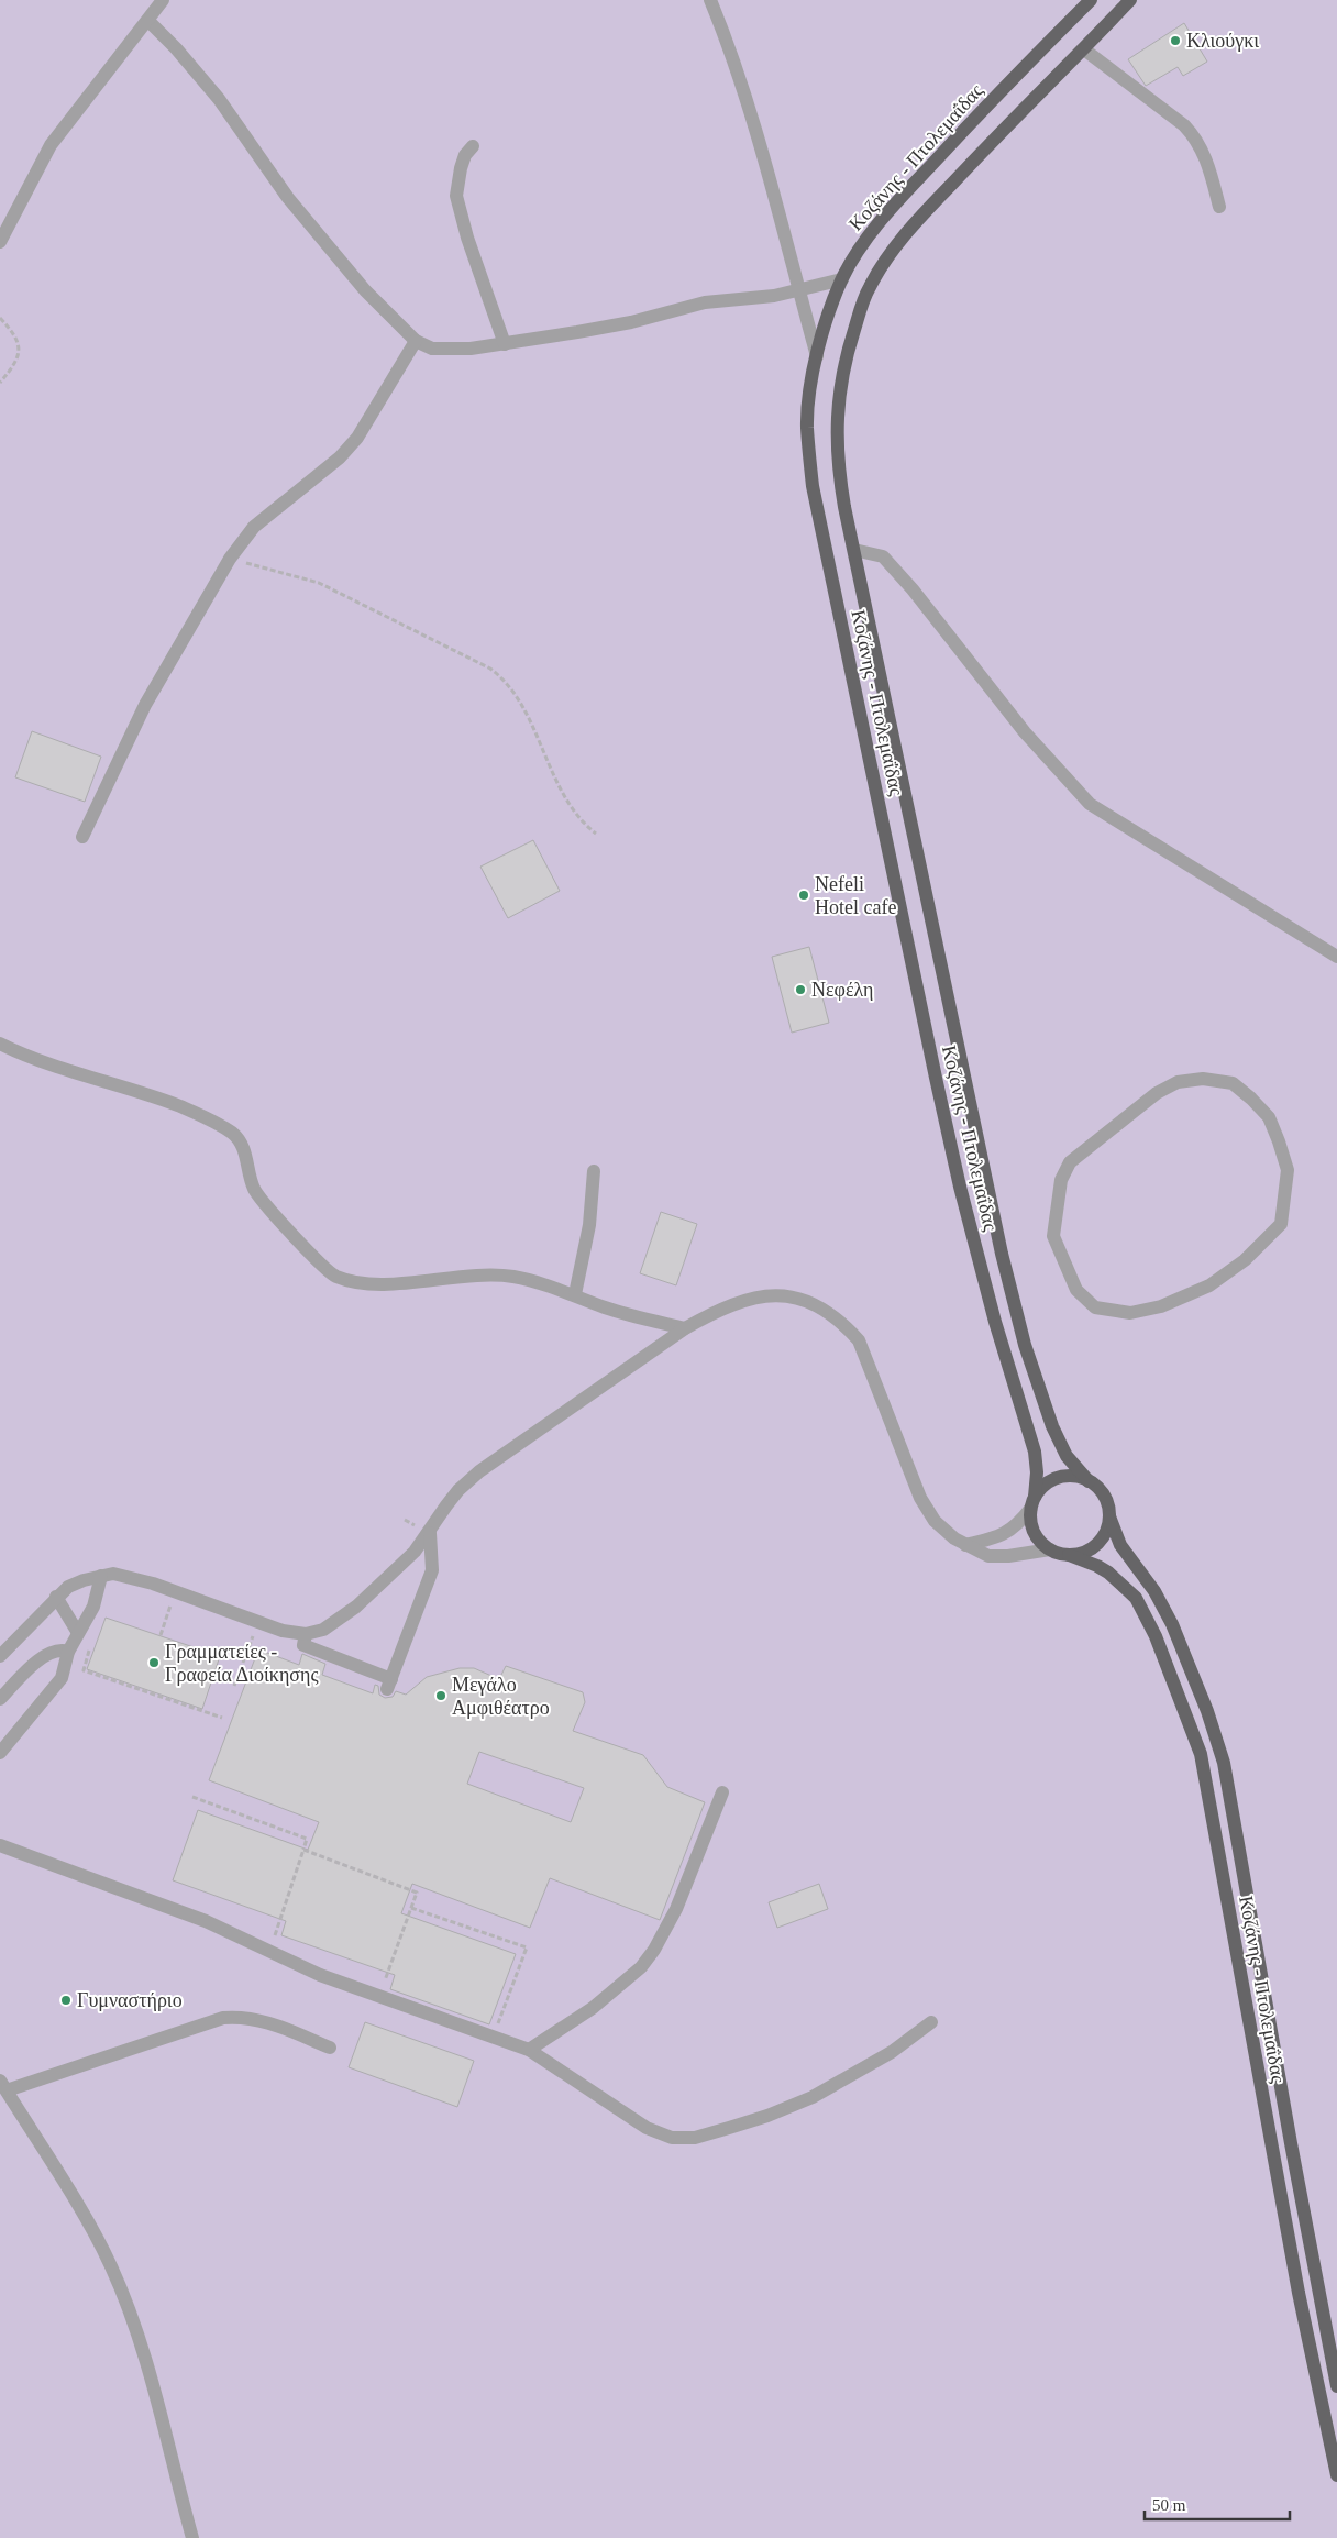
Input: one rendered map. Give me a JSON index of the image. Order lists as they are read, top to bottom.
{
  "streets": {
    "main road": ["Κοζάνης - Πτολεμαΐδας"]
  },
  "places": [
    "Κλιούγκι",
    "Nefeli Hotel cafe",
    "Νεφέλη",
    "Γραμματείες - Γραφεία Διοίκησης",
    "Μεγάλο Αμφιθέατρο",
    "Γυμναστήριο"
  ],
  "scale_bar": "50 m"
}
